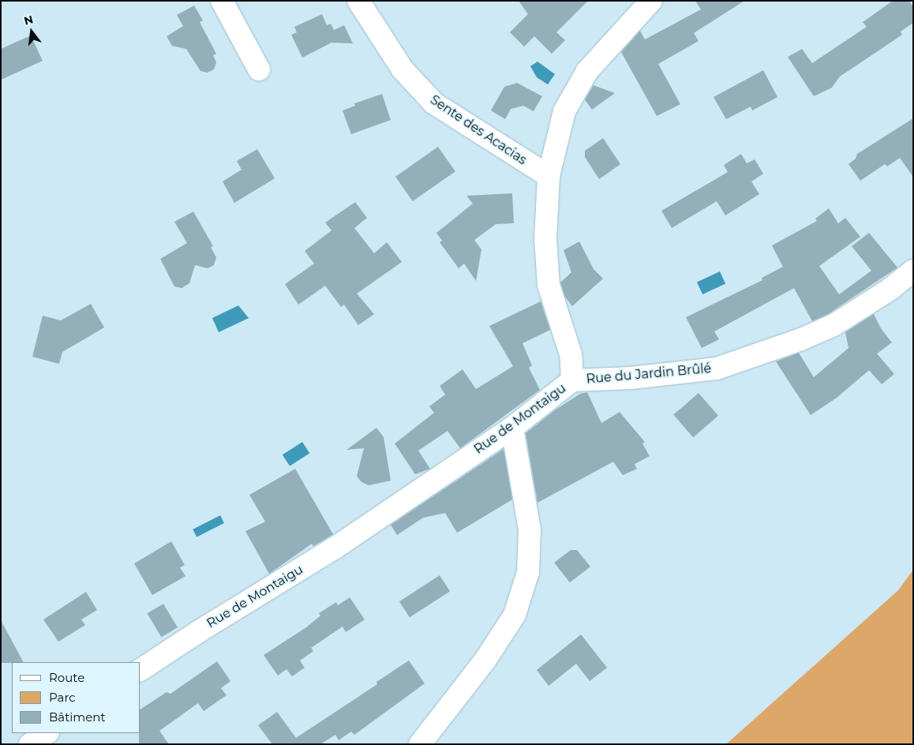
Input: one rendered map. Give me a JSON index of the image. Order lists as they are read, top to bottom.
{
  "streets": {
    "street": ["Sente des Acacias", "Rue du Jardin Brûlé", "Rue de Montaigu"]
  },
  "crossings": [
    ["Sente des Acacias", "Rue de Montaigu"],
    ["Rue du Jardin Brûlé", "Rue de Montaigu"]
  ],
  "legend": ["Route", "Parc", "Bâtiment"],
  "north": "top"
}
